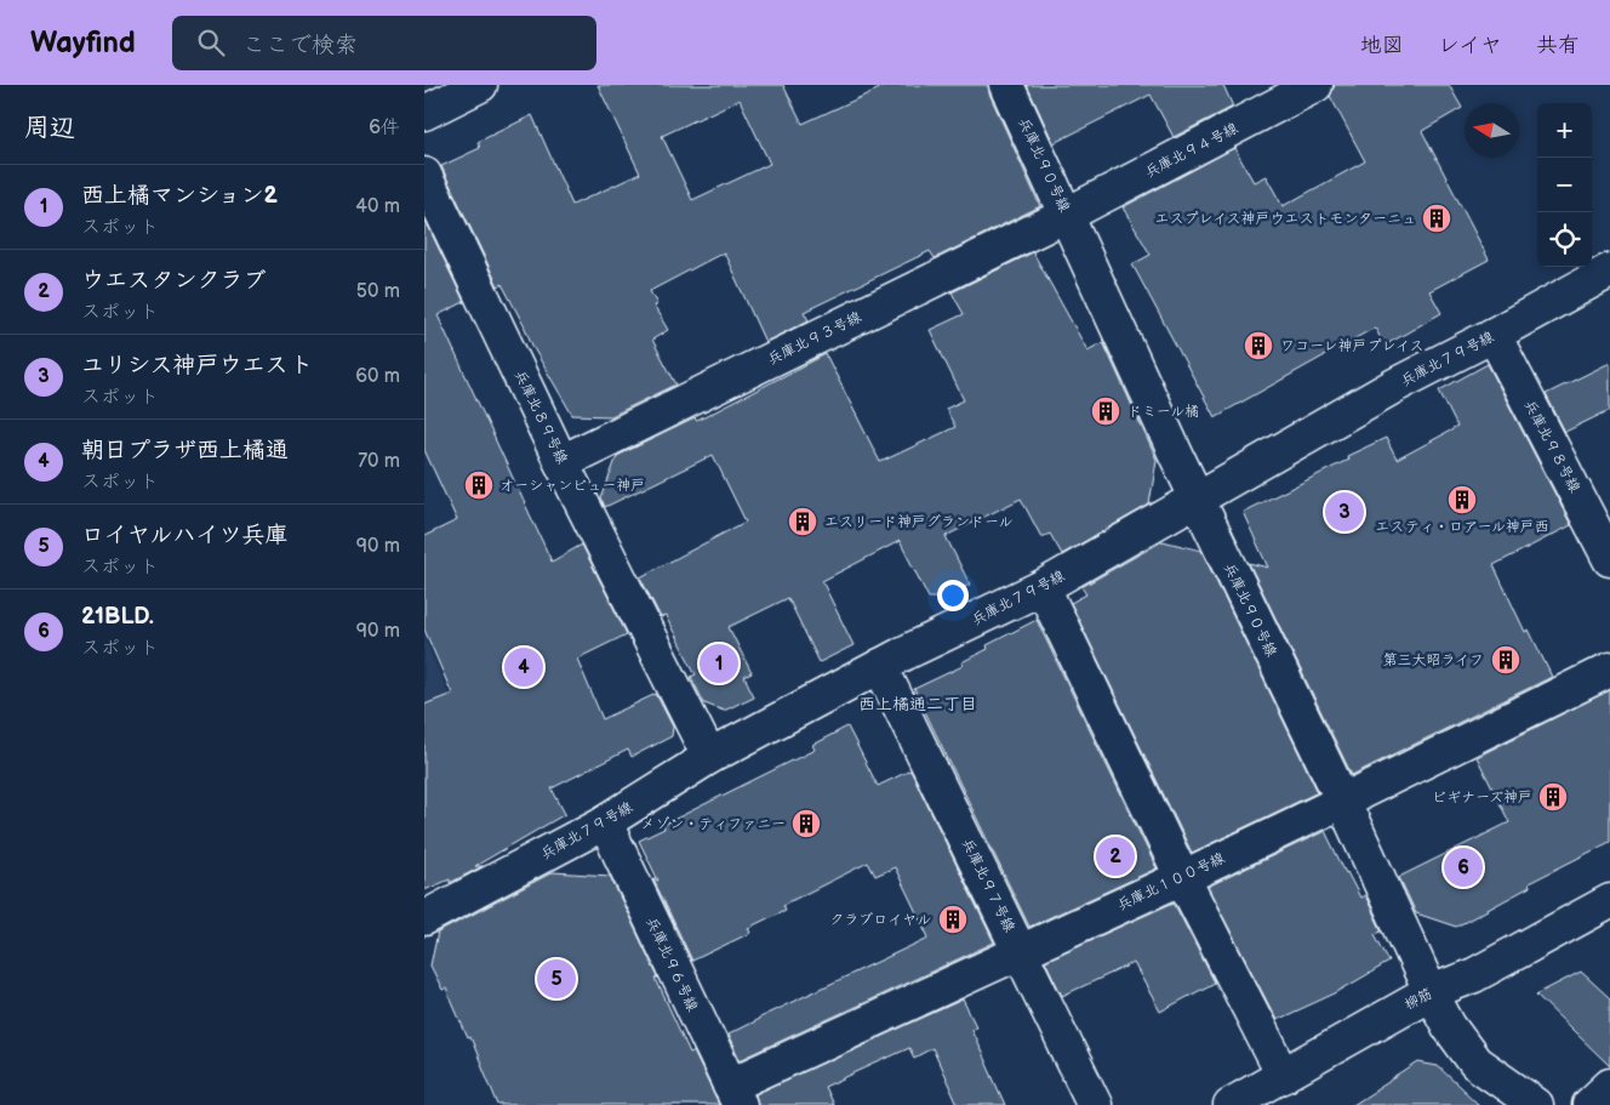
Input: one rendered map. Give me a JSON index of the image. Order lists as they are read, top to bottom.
{
  "streets": {
    "main road": [
      "兵庫北９４号線",
      "兵庫北９０号線",
      "兵庫北９３号線",
      "兵庫北７９号線",
      "兵庫北８９号線",
      "兵庫北９８号線",
      "兵庫北１００号線",
      "兵庫北９７号線",
      "兵庫北９６号線",
      "柳筋"
    ]
  },
  "crossings": [
    ["兵庫北９４号線", "兵庫北９０号線"],
    ["兵庫北９４号線", "兵庫北９３号線"],
    ["兵庫北９０号線", "兵庫北９３号線"],
    ["兵庫北９０号線", "兵庫北７９号線"],
    ["兵庫北９０号線", "兵庫北１００号線"],
    ["兵庫北９０号線", "柳筋"],
    ["兵庫北９３号線", "兵庫北８９号線"],
    ["兵庫北７９号線", "兵庫北８９号線"],
    ["兵庫北７９号線", "兵庫北９８号線"],
    ["兵庫北７９号線", "兵庫北９７号線"],
    ["兵庫北７９号線", "兵庫北９６号線"],
    ["兵庫北１００号線", "兵庫北９７号線"],
    ["兵庫北１００号線", "兵庫北９６号線"]
  ],
  "districts": ["西上橘通二丁目"],
  "places": {
    "building": [
      "エスプレイス神戸ウエストモンターニュ",
      "ワコーレ神戸プレイス",
      "ドミール橘",
      "オーシャンビュー神戸",
      "エスティ・ロアール神戸西",
      "エスリード神戸グランドール",
      "第三大昭ライフ",
      "ビギナーズ神戸",
      "メゾン・ティファニー",
      "クラブロイヤル"
    ]
  },
  "north": "left",
  "page": {
    "header": "Wayfind",
    "search": "ここで検索",
    "nav": ["地図", "レイヤ", "共有"],
    "heading": ["周辺", "6件"],
    "map_buttons": ["+", "−"],
    "list": [
      {
        "mark": "1",
        "name": "西上橘マンション2",
        "note": "スポット",
        "value": "40 m"
      },
      {
        "mark": "2",
        "name": "ウエスタンクラブ",
        "note": "スポット",
        "value": "50 m"
      },
      {
        "mark": "3",
        "name": "ユリシス神戸ウエスト",
        "note": "スポット",
        "value": "60 m"
      },
      {
        "mark": "4",
        "name": "朝日プラザ西上橘通",
        "note": "スポット",
        "value": "70 m"
      },
      {
        "mark": "5",
        "name": "ロイヤルハイツ兵庫",
        "note": "スポット",
        "value": "90 m"
      },
      {
        "mark": "6",
        "name": "21BLD.",
        "note": "スポット",
        "value": "90 m"
      }
    ],
    "pins": [
      "3",
      "1",
      "4",
      "2",
      "6",
      "5"
    ]
  }
}
